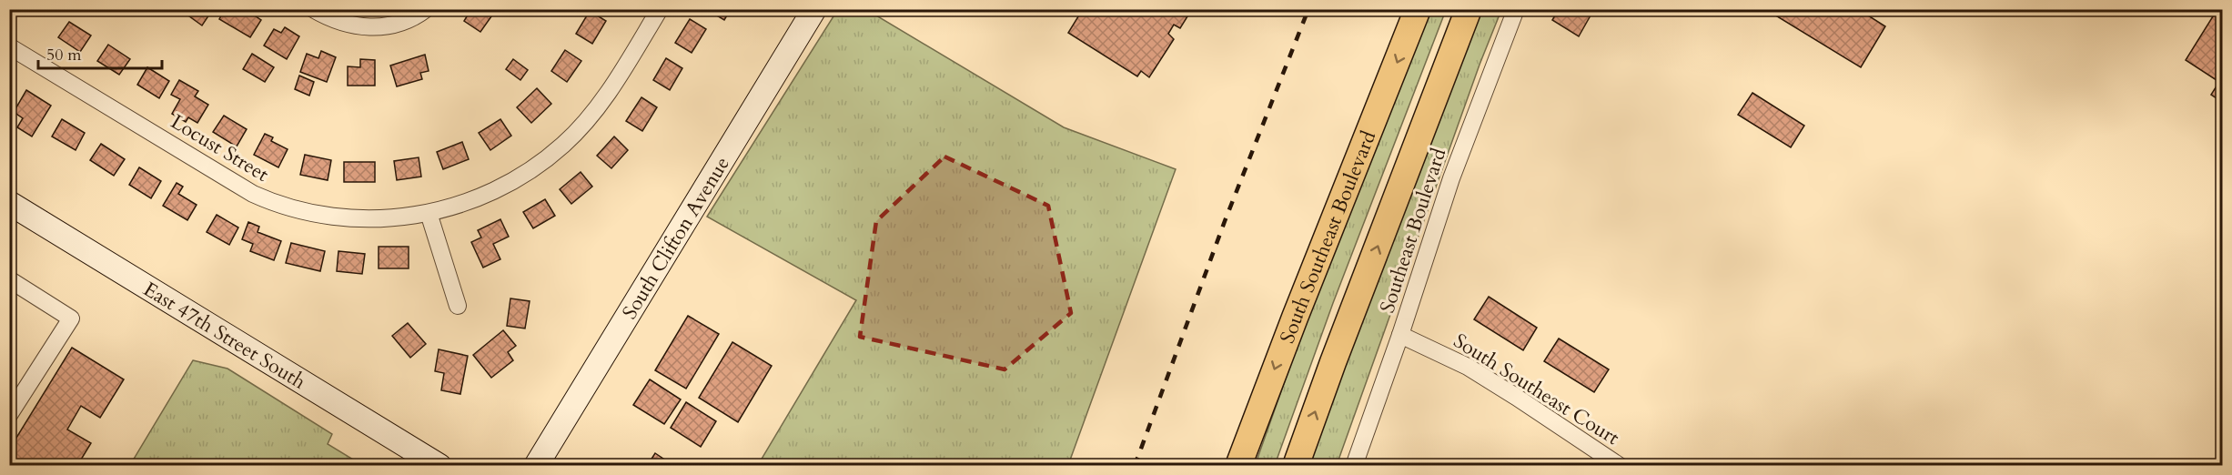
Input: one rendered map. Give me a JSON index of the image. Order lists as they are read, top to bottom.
{
  "streets": {
    "main road": ["South Southeast Boulevard"],
    "street": [
      "Locust Street",
      "Southeast Boulevard",
      "South Clifton Avenue",
      "East 47th Street South",
      "South Southeast Court"
    ]
  },
  "crossings": [
    ["Southeast Boulevard", "South Southeast Court"]
  ],
  "scale_bar": "50 m"
}
